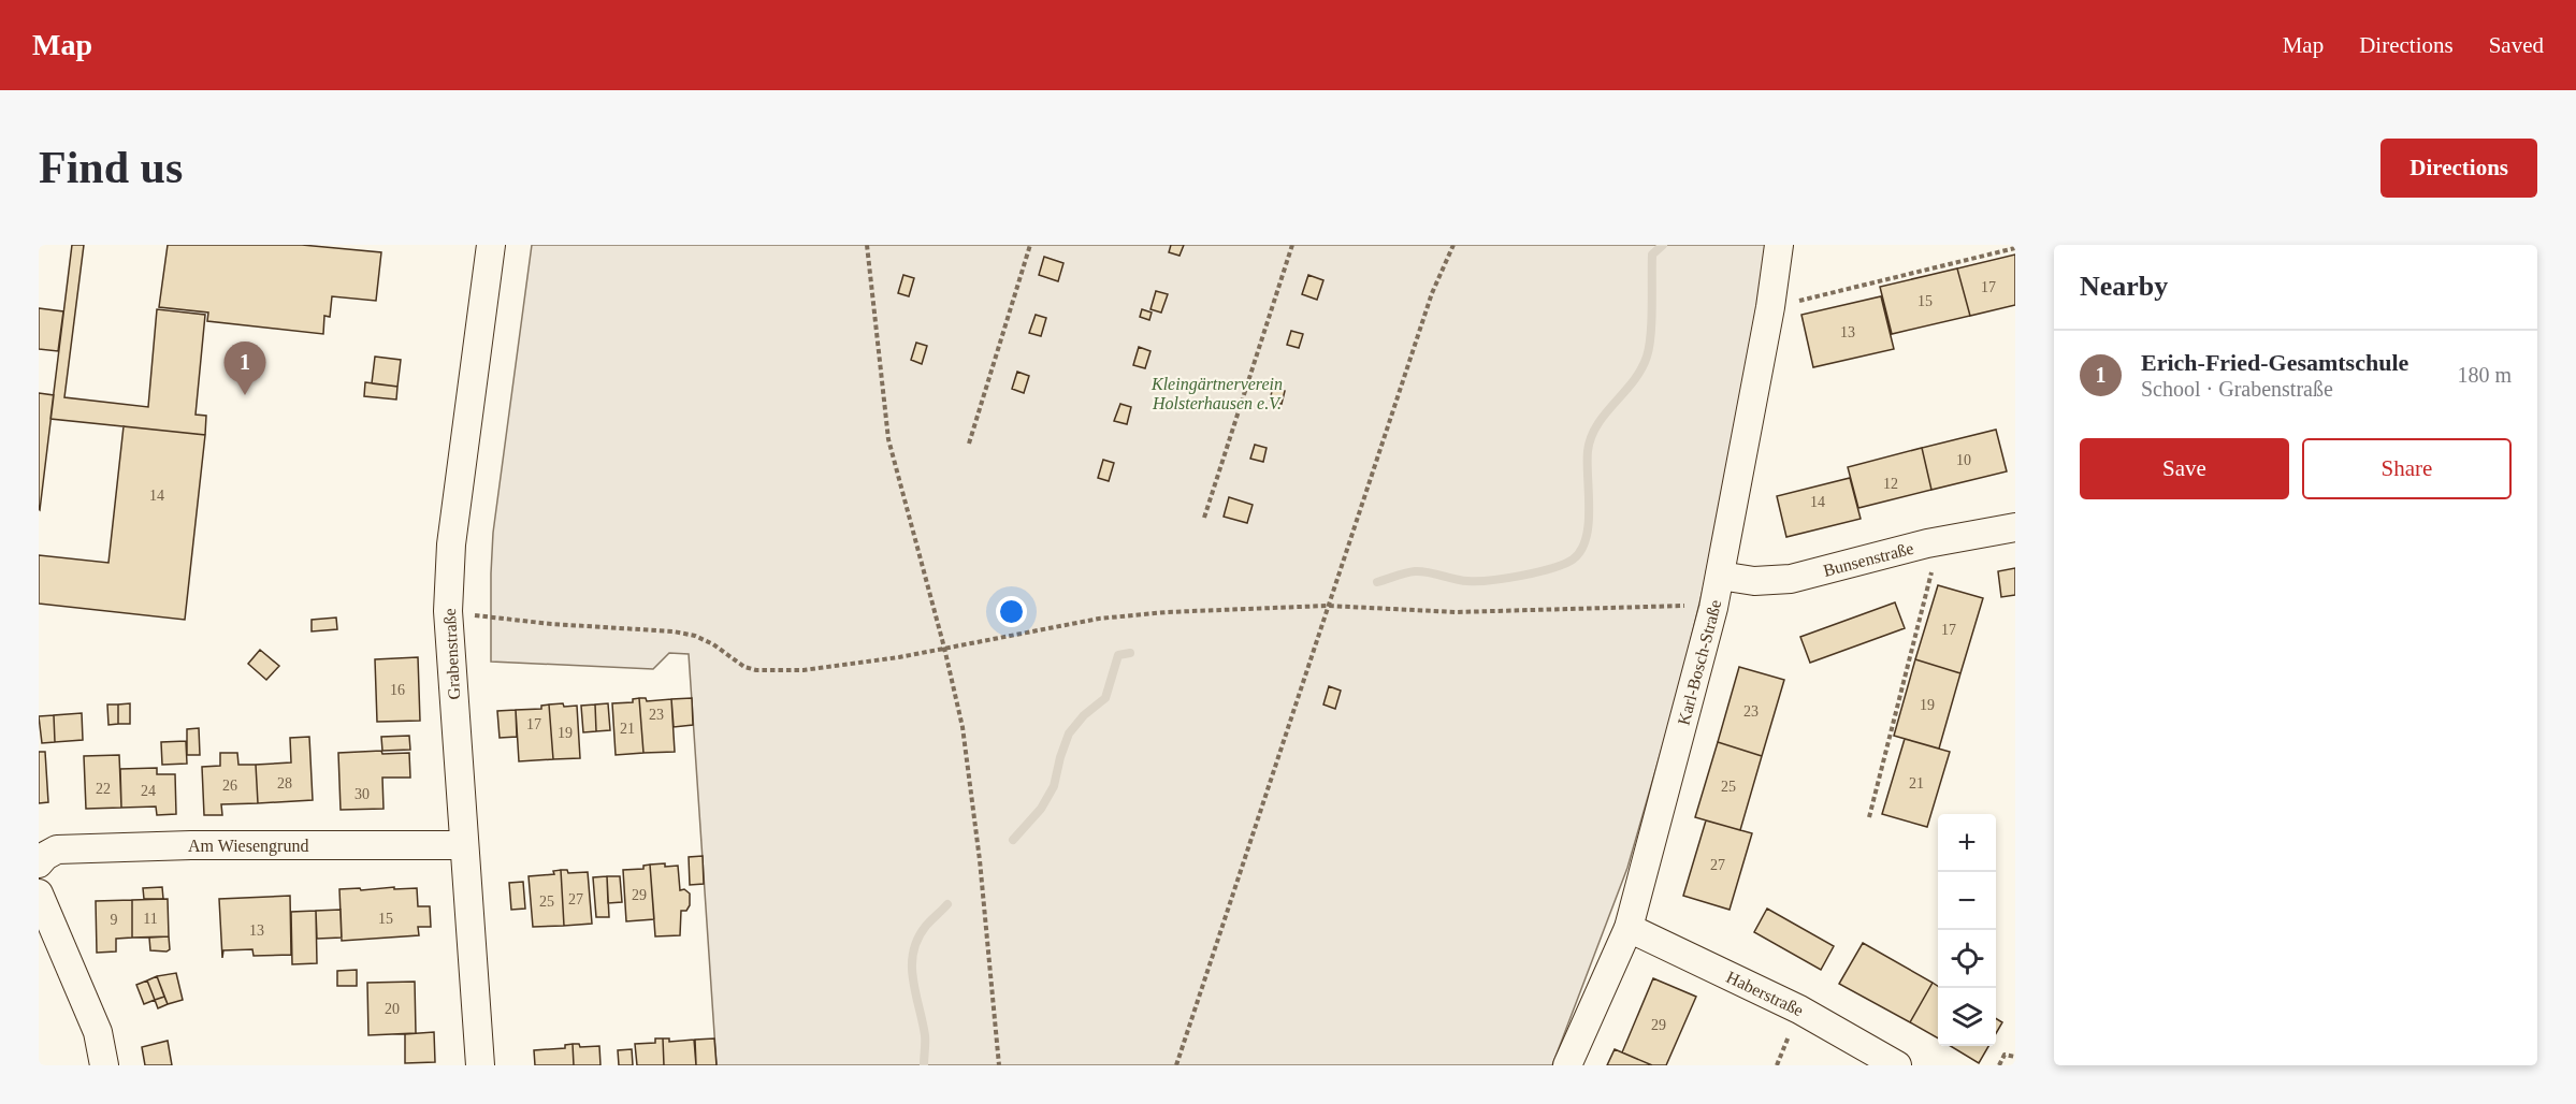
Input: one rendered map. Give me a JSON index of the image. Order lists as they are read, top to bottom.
{
  "streets": {
    "street": [
      "Bunsenstraße",
      "Grabenstraße",
      "Karl-Bosch-Straße",
      "Am Wiesengrund",
      "Haberstraße"
    ]
  },
  "crossings": [
    ["Bunsenstraße", "Karl-Bosch-Straße"],
    ["Grabenstraße", "Am Wiesengrund"],
    ["Karl-Bosch-Straße", "Haberstraße"]
  ],
  "parks": ["Kleingärtnerverein Holsterhausen e.V."],
  "house_numbers": [
    "17",
    "15",
    "13",
    "10",
    "12",
    "14",
    "14",
    "17",
    "16",
    "19",
    "23",
    "23",
    "17",
    "21",
    "19",
    "28",
    "21",
    "26",
    "25",
    "22",
    "24",
    "30",
    "27",
    "29",
    "27",
    "25",
    "11",
    "15",
    "9",
    "13",
    "20",
    "29"
  ],
  "page": {
    "header": "Map",
    "nav": ["Map", "Directions", "Saved"],
    "buttons": [
      "Directions",
      ["Save", "Share"]
    ],
    "title": "Find us",
    "heading": "Nearby",
    "list": [
      {
        "mark": "1",
        "name": "Erich-Fried-Gesamtschule",
        "note": "School · Grabenstraße",
        "value": "180 m"
      }
    ],
    "pins": "1",
    "map_buttons": ["+", "−"]
  }
}
